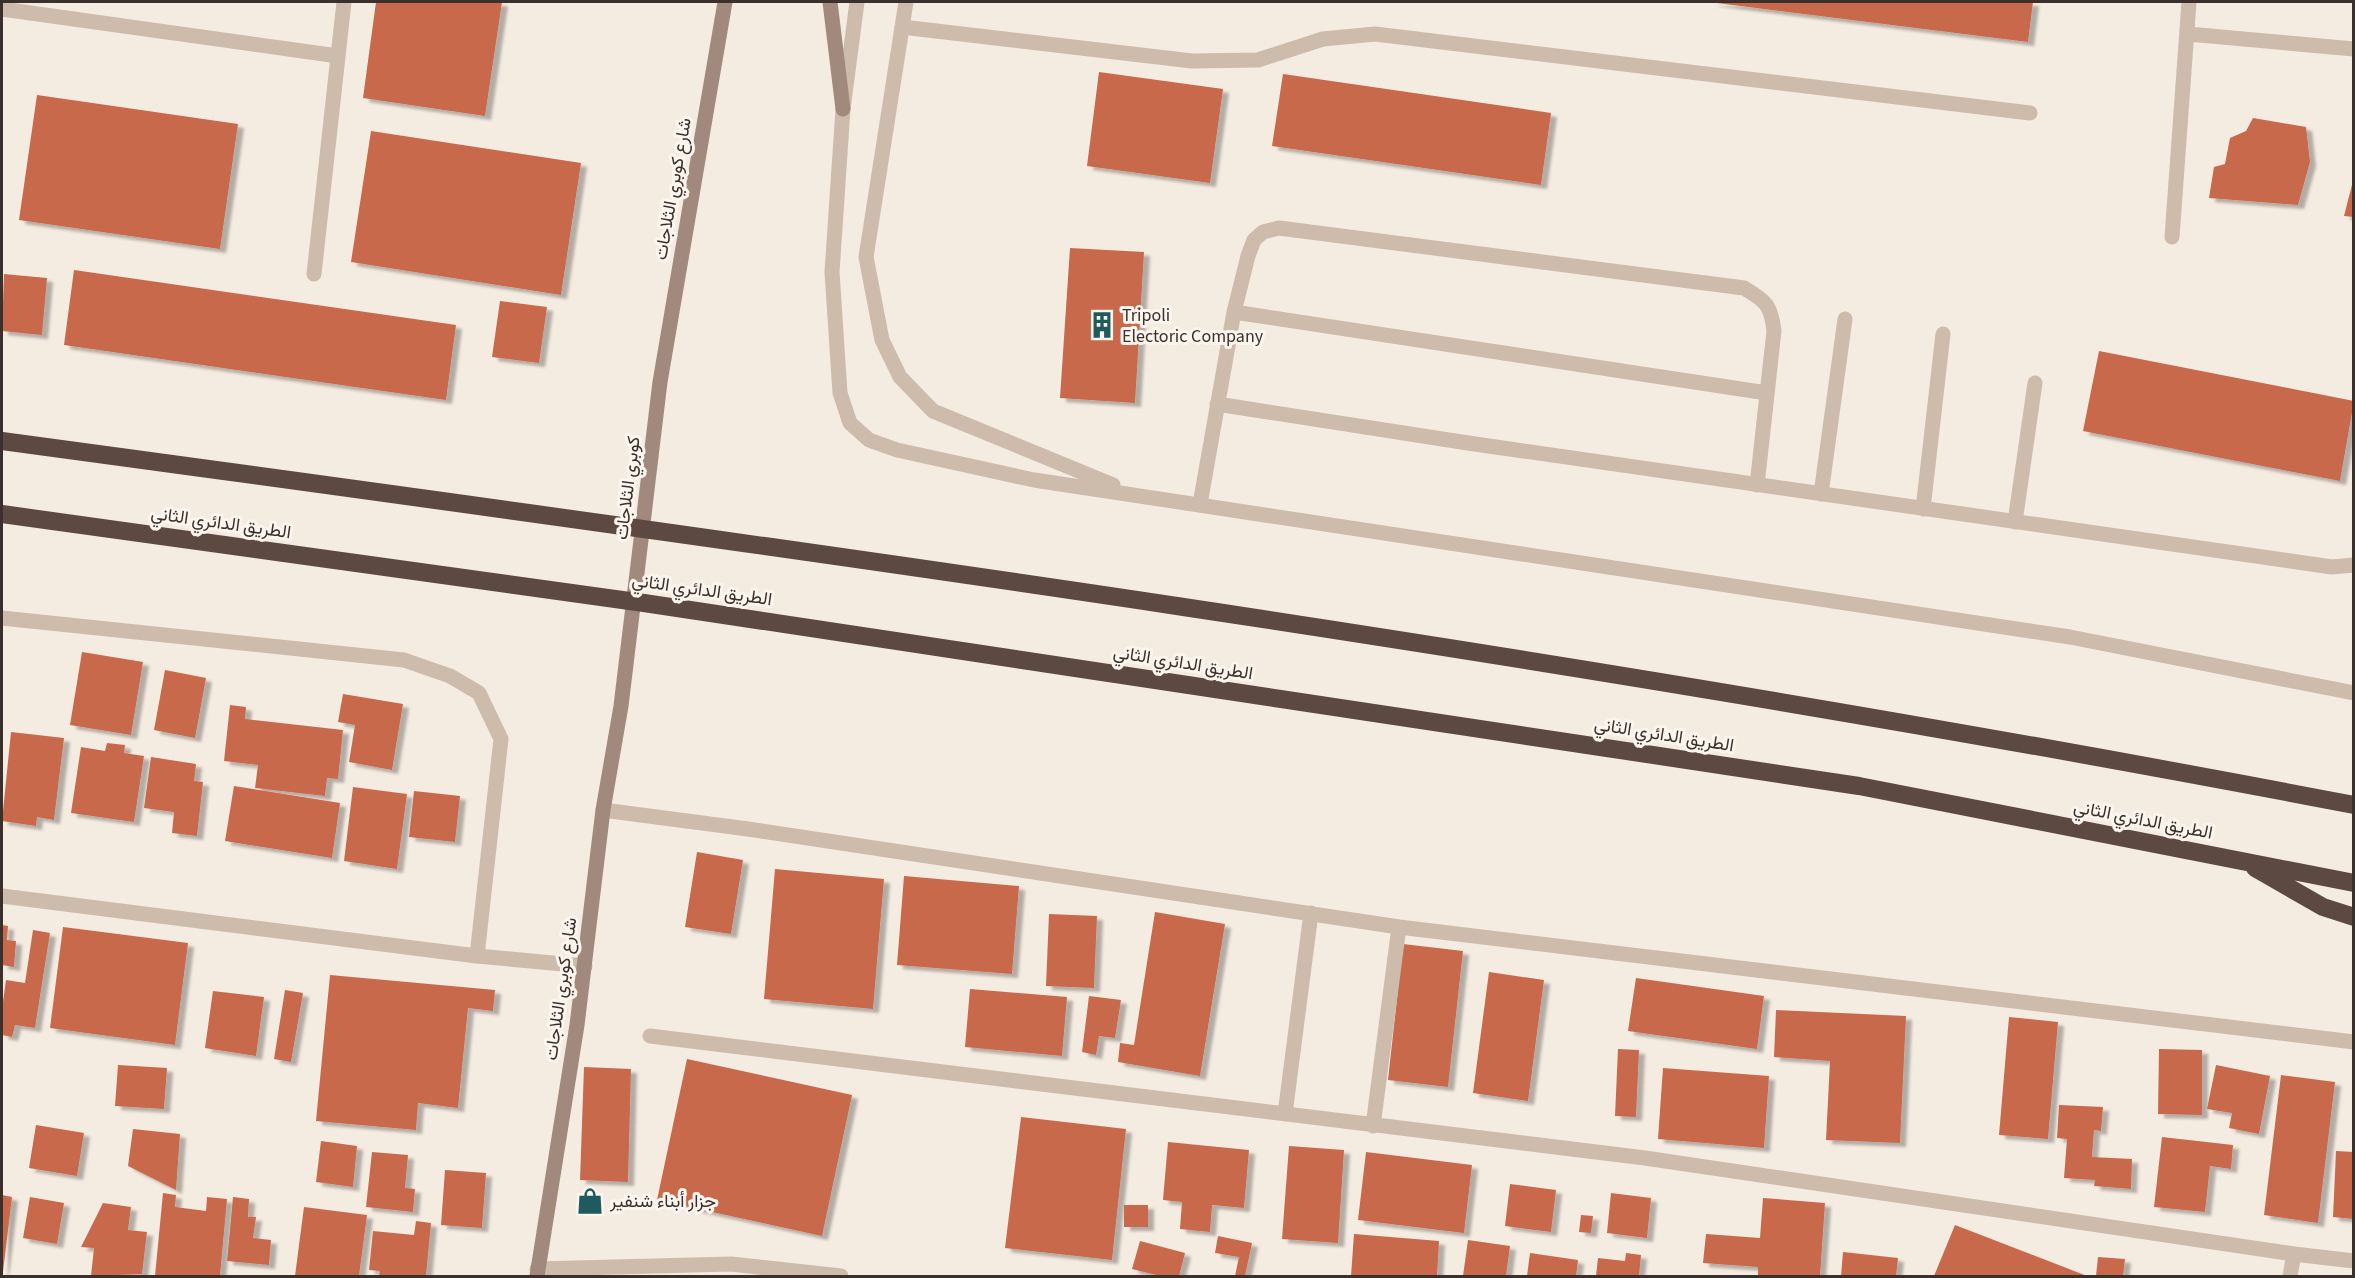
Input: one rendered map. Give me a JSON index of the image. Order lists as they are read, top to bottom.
{
  "streets": {
    "highway": ["الطريق الدائري الثاني"],
    "main road": ["شارع كوبري الثلاجات", "كوبري الثلاجات"]
  },
  "crossings": [
    ["شارع كوبري الثلاجات", "كوبري الثلاجات"]
  ],
  "places": {
    "building": ["Tripoli Electoric Company"],
    "shop": ["جزار أبناء شنفير"]
  }
}
